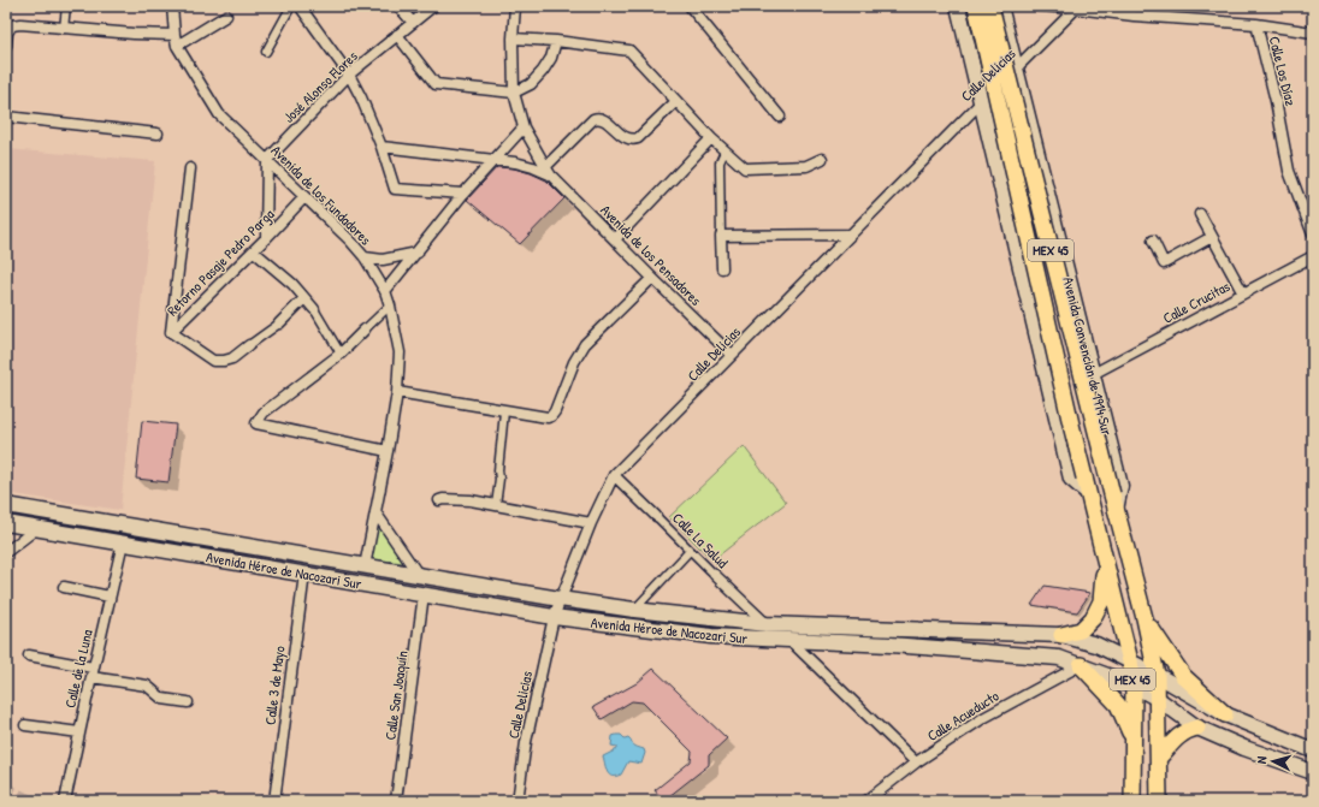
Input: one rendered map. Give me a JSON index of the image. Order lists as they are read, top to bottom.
{
  "streets": {
    "main road": ["MEX 45", "Avenida Convención de 1914 Sur", "Avenida Héroe de Nacozari Sur"],
    "street": [
      "Calle Los Díaz",
      "Calle Delicias",
      "José Alonso Flores",
      "Avenida de los Fundadores",
      "Avenida de los Pensadores",
      "Retorno Pasaje Pedro Parga",
      "Calle Crucitas",
      "Calle La Salud",
      "Calle de la Luna",
      "Calle 3 de Mayo",
      "Calle San Joaquín",
      "Calle Acueducto"
    ]
  },
  "crossings": [
    ["Calle Delicias", "Avenida de los Pensadores"],
    ["Calle Delicias", "Avenida Convención de 1914 Sur"],
    ["Calle Delicias", "Calle La Salud"],
    ["Calle Delicias", "Avenida Héroe de Nacozari Sur"],
    ["José Alonso Flores", "Avenida de los Fundadores"],
    ["Avenida de los Fundadores", "Retorno Pasaje Pedro Parga"],
    ["Avenida de los Fundadores", "Avenida Héroe de Nacozari Sur"],
    ["Calle Crucitas", "Avenida Convención de 1914 Sur"],
    ["Avenida Convención de 1914 Sur", "Avenida Héroe de Nacozari Sur"],
    ["Calle La Salud", "Avenida Héroe de Nacozari Sur"],
    ["Avenida Héroe de Nacozari Sur", "Calle de la Luna"],
    ["Avenida Héroe de Nacozari Sur", "Calle 3 de Mayo"],
    ["Avenida Héroe de Nacozari Sur", "Calle San Joaquín"],
    ["Avenida Héroe de Nacozari Sur", "Calle Acueducto"]
  ],
  "north": "left"
}
